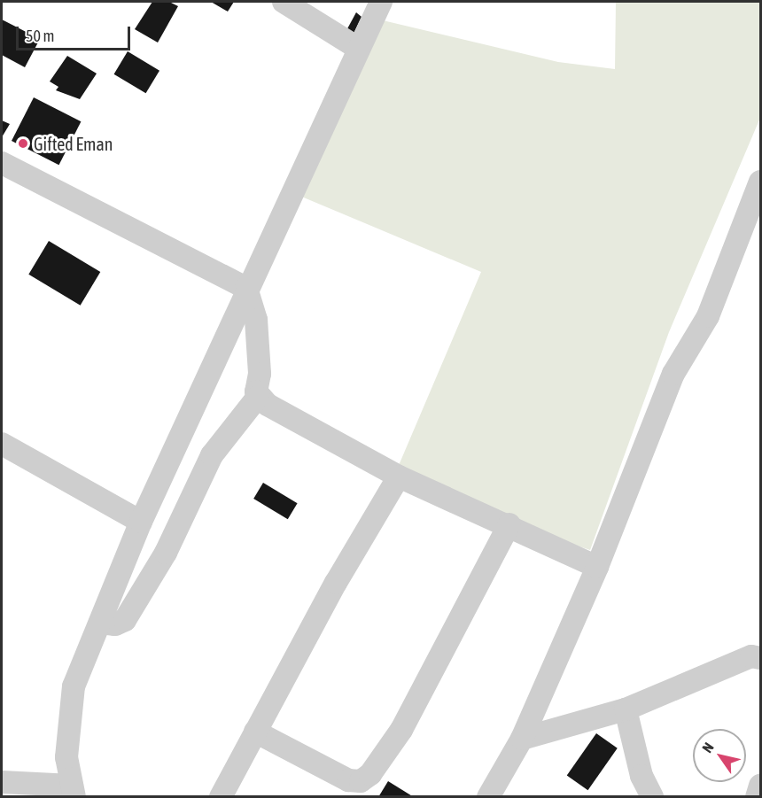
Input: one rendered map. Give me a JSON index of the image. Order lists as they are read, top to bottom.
{
  "places": ["Gifted Eman"],
  "scale_bar": "50 m",
  "north": "top left"
}
